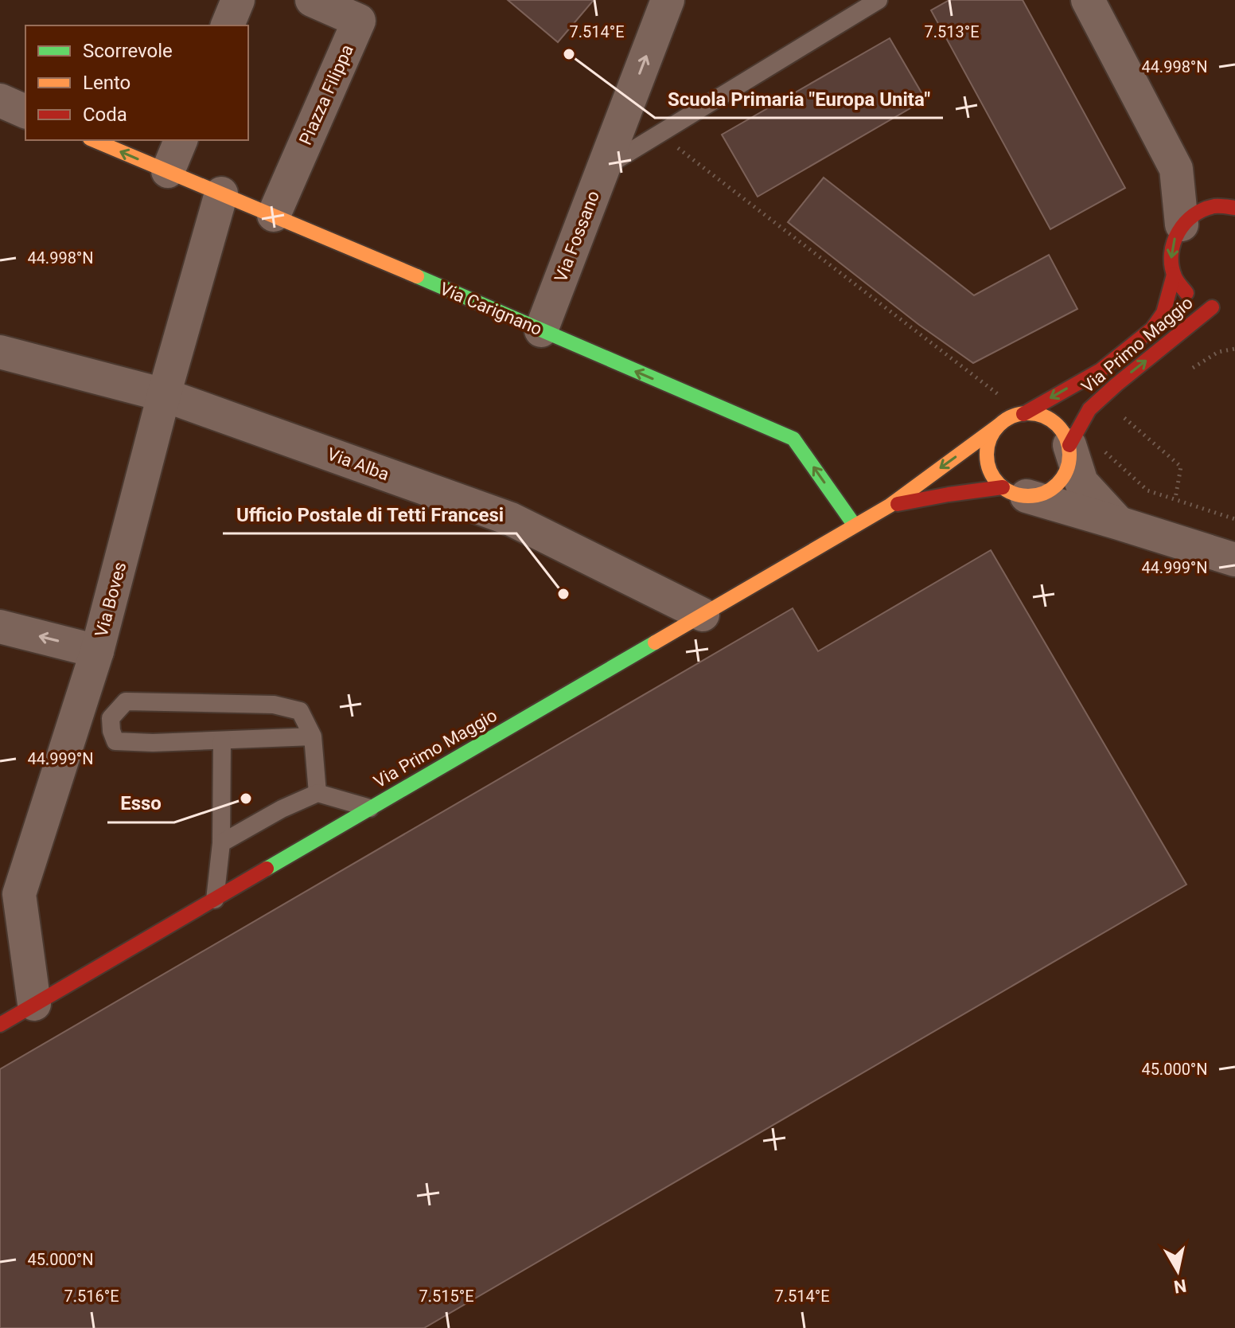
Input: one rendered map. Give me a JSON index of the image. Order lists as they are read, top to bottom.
{
  "streets": {
    "main road": ["Via Carignano", "Via Primo Maggio"],
    "street": [
      "Piazza Filippa",
      "Via Fossano",
      "Via Alba",
      "Via Boves"
    ]
  },
  "crossings": [
    ["Piazza Filippa", "Via Carignano"],
    ["Via Fossano", "Via Carignano"],
    ["Via Carignano", "Via Primo Maggio"],
    ["Via Carignano", "Via Boves"],
    ["Via Primo Maggio", "Via Alba"],
    ["Via Primo Maggio", "Via Boves"],
    ["Via Alba", "Via Boves"]
  ],
  "one_way": ["Via Fossano", "Via Carignano"],
  "places": ["Scuola Primaria \"Europa Unita\"", "Ufficio Postale di Tetti Francesi", "Esso"],
  "legend": ["Scorrevole", "Lento", "Coda"],
  "north": "bottom",
  "coordinates": [
    "7.514°E",
    "7.513°E",
    "44.998°N",
    "44.999°N",
    "45.000°N",
    "7.516°E",
    "7.515°E"
  ]
}
